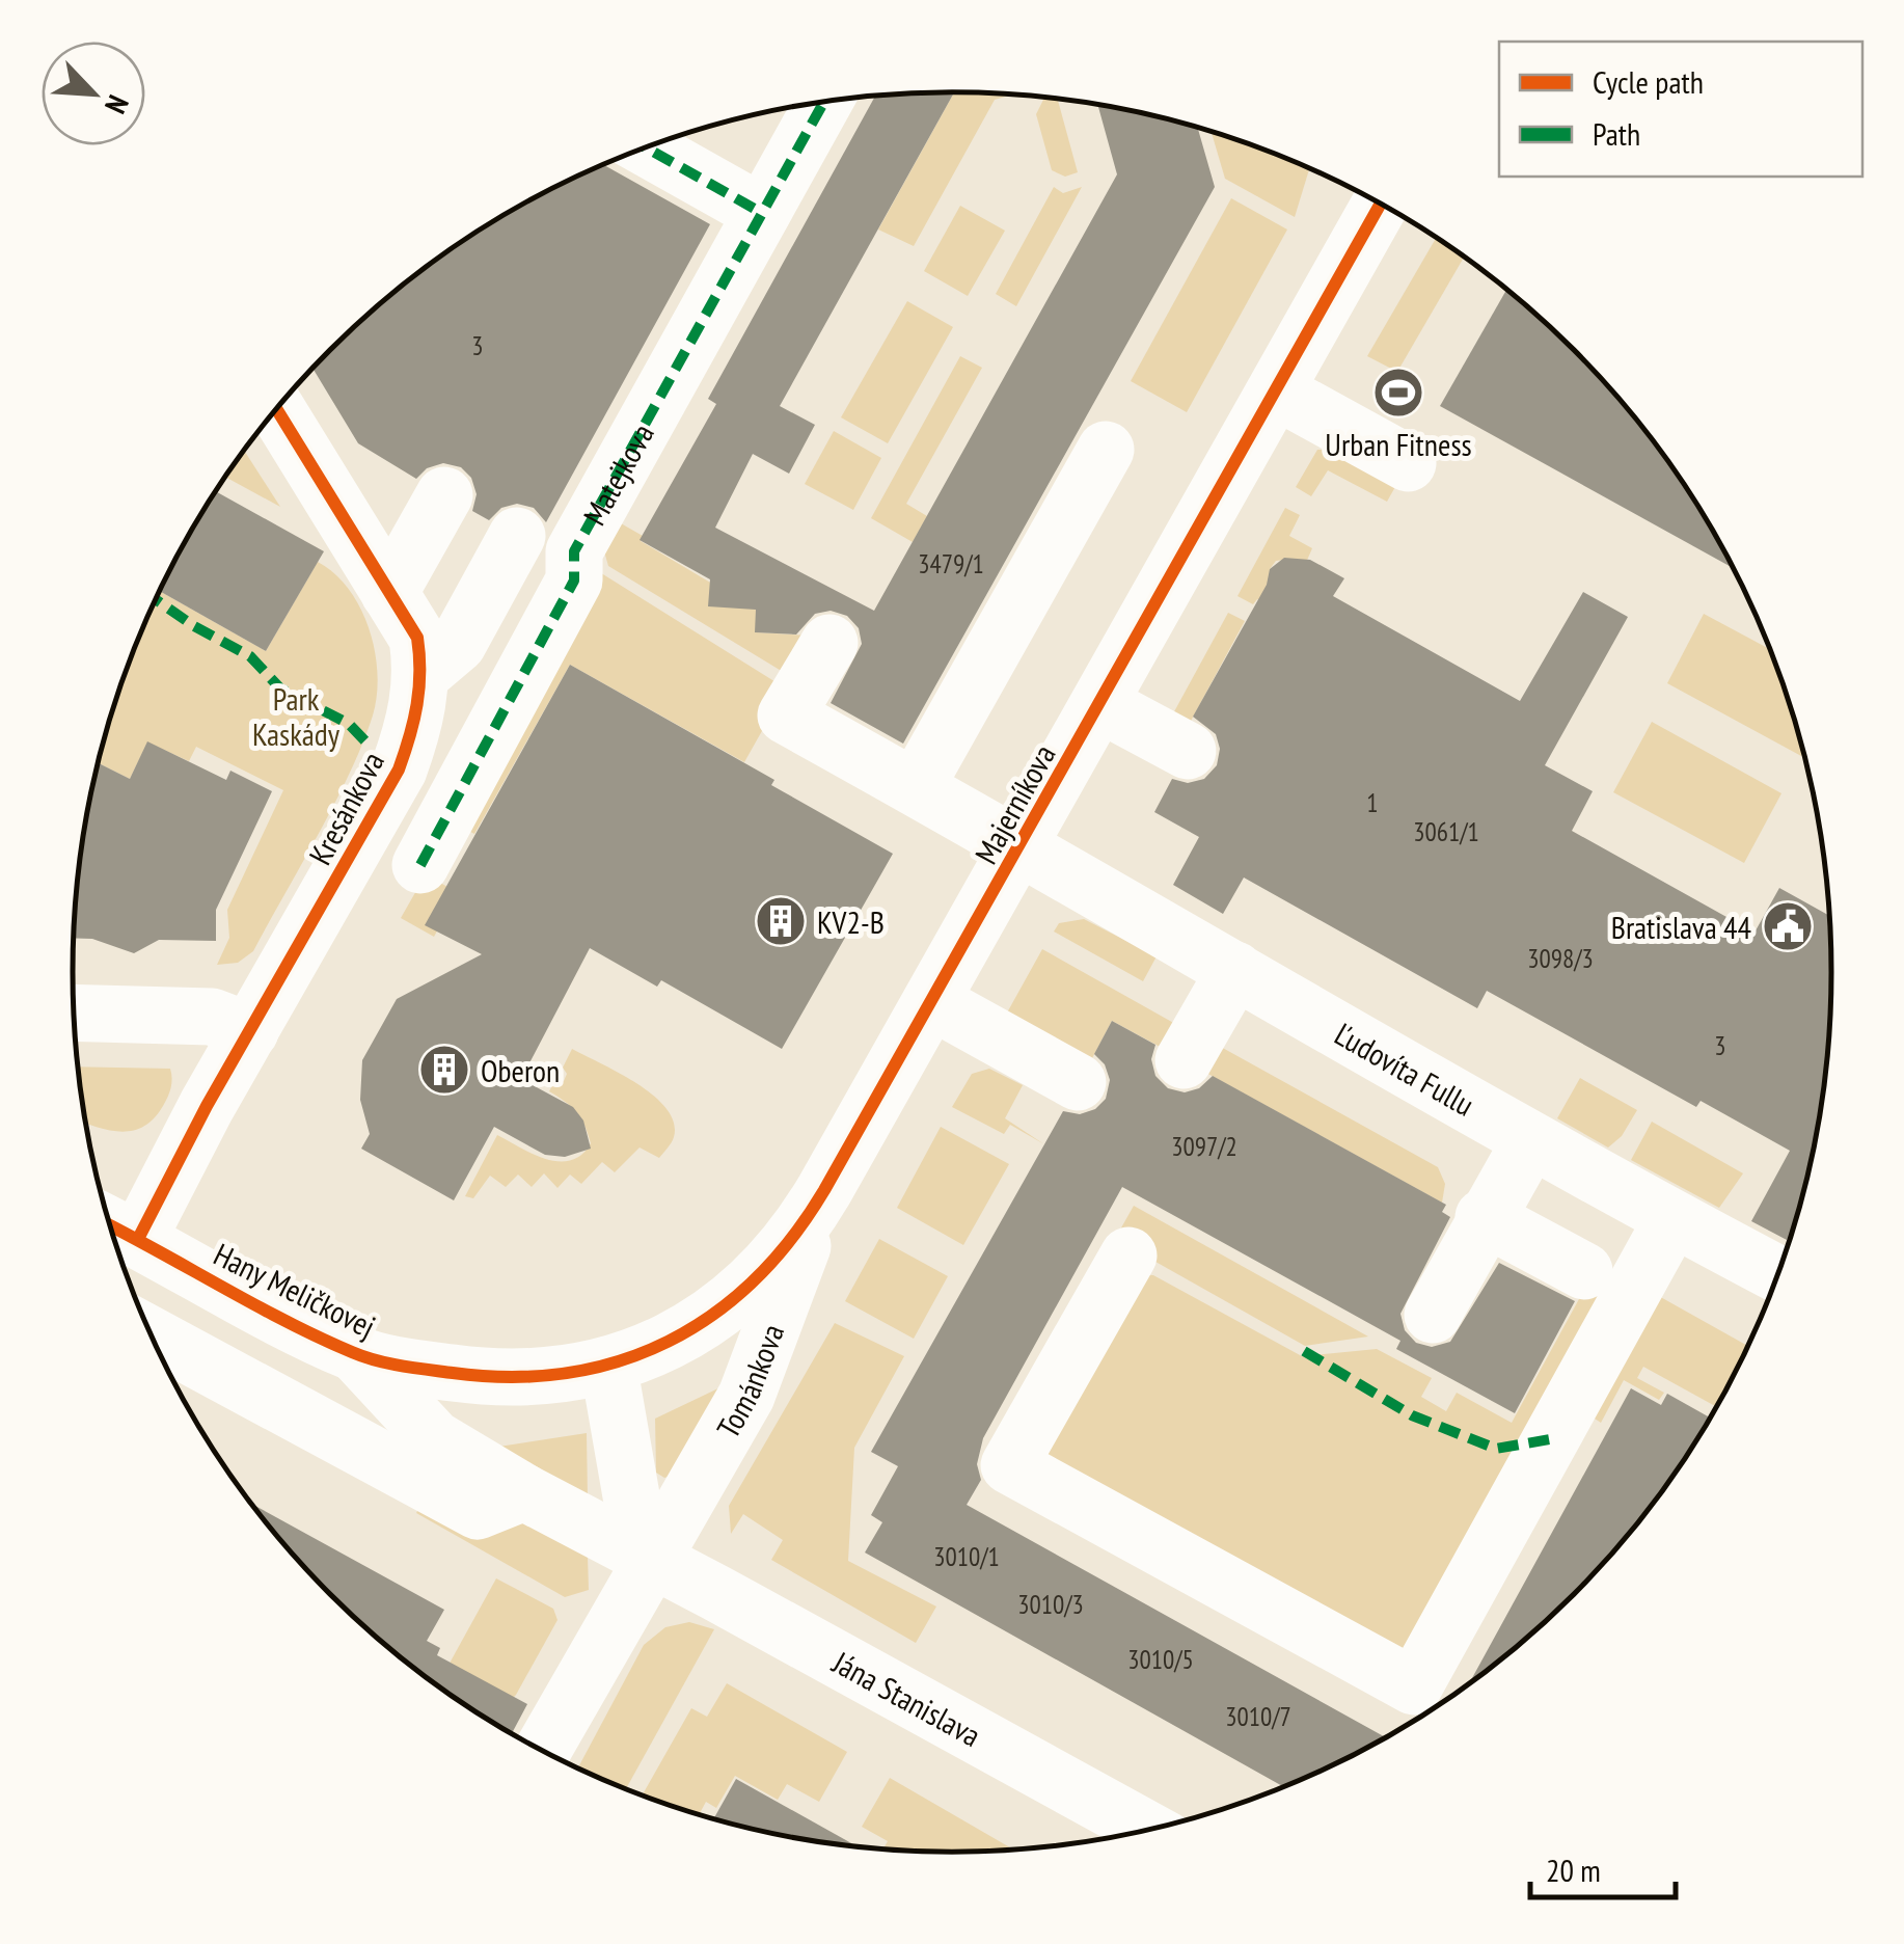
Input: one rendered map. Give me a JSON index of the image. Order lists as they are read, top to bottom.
{
  "streets": {
    "street": [
      "Matejkova",
      "Majerníkova",
      "Kresánkova",
      "Ľudovíta Fullu",
      "Hany Meličkovej",
      "Tománkova",
      "Jána Stanislava"
    ]
  },
  "crossings": [
    ["Matejkova", "Kresánkova"],
    ["Majerníkova", "Ľudovíta Fullu"],
    ["Majerníkova", "Hany Meličkovej"],
    ["Majerníkova", "Tománkova"],
    ["Kresánkova", "Hany Meličkovej"],
    ["Hany Meličkovej", "Tománkova"],
    ["Hany Meličkovej", "Jána Stanislava"],
    ["Tománkova", "Jána Stanislava"]
  ],
  "parks": ["Park Kaskády"],
  "places": {
    "sports": ["Urban Fitness"],
    "building": ["KV2-B", "Oberon"],
    "public building": ["Bratislava 44"]
  },
  "house_numbers": [
    "3",
    "3479/1",
    "1",
    "3061/1",
    "3098/3",
    "3",
    "3097/2",
    "3010/1",
    "3010/3",
    "3010/5",
    "3010/7"
  ],
  "legend": ["Cycle path", "Path"],
  "scale_bar": "20 m",
  "north": "bottom right"
}
